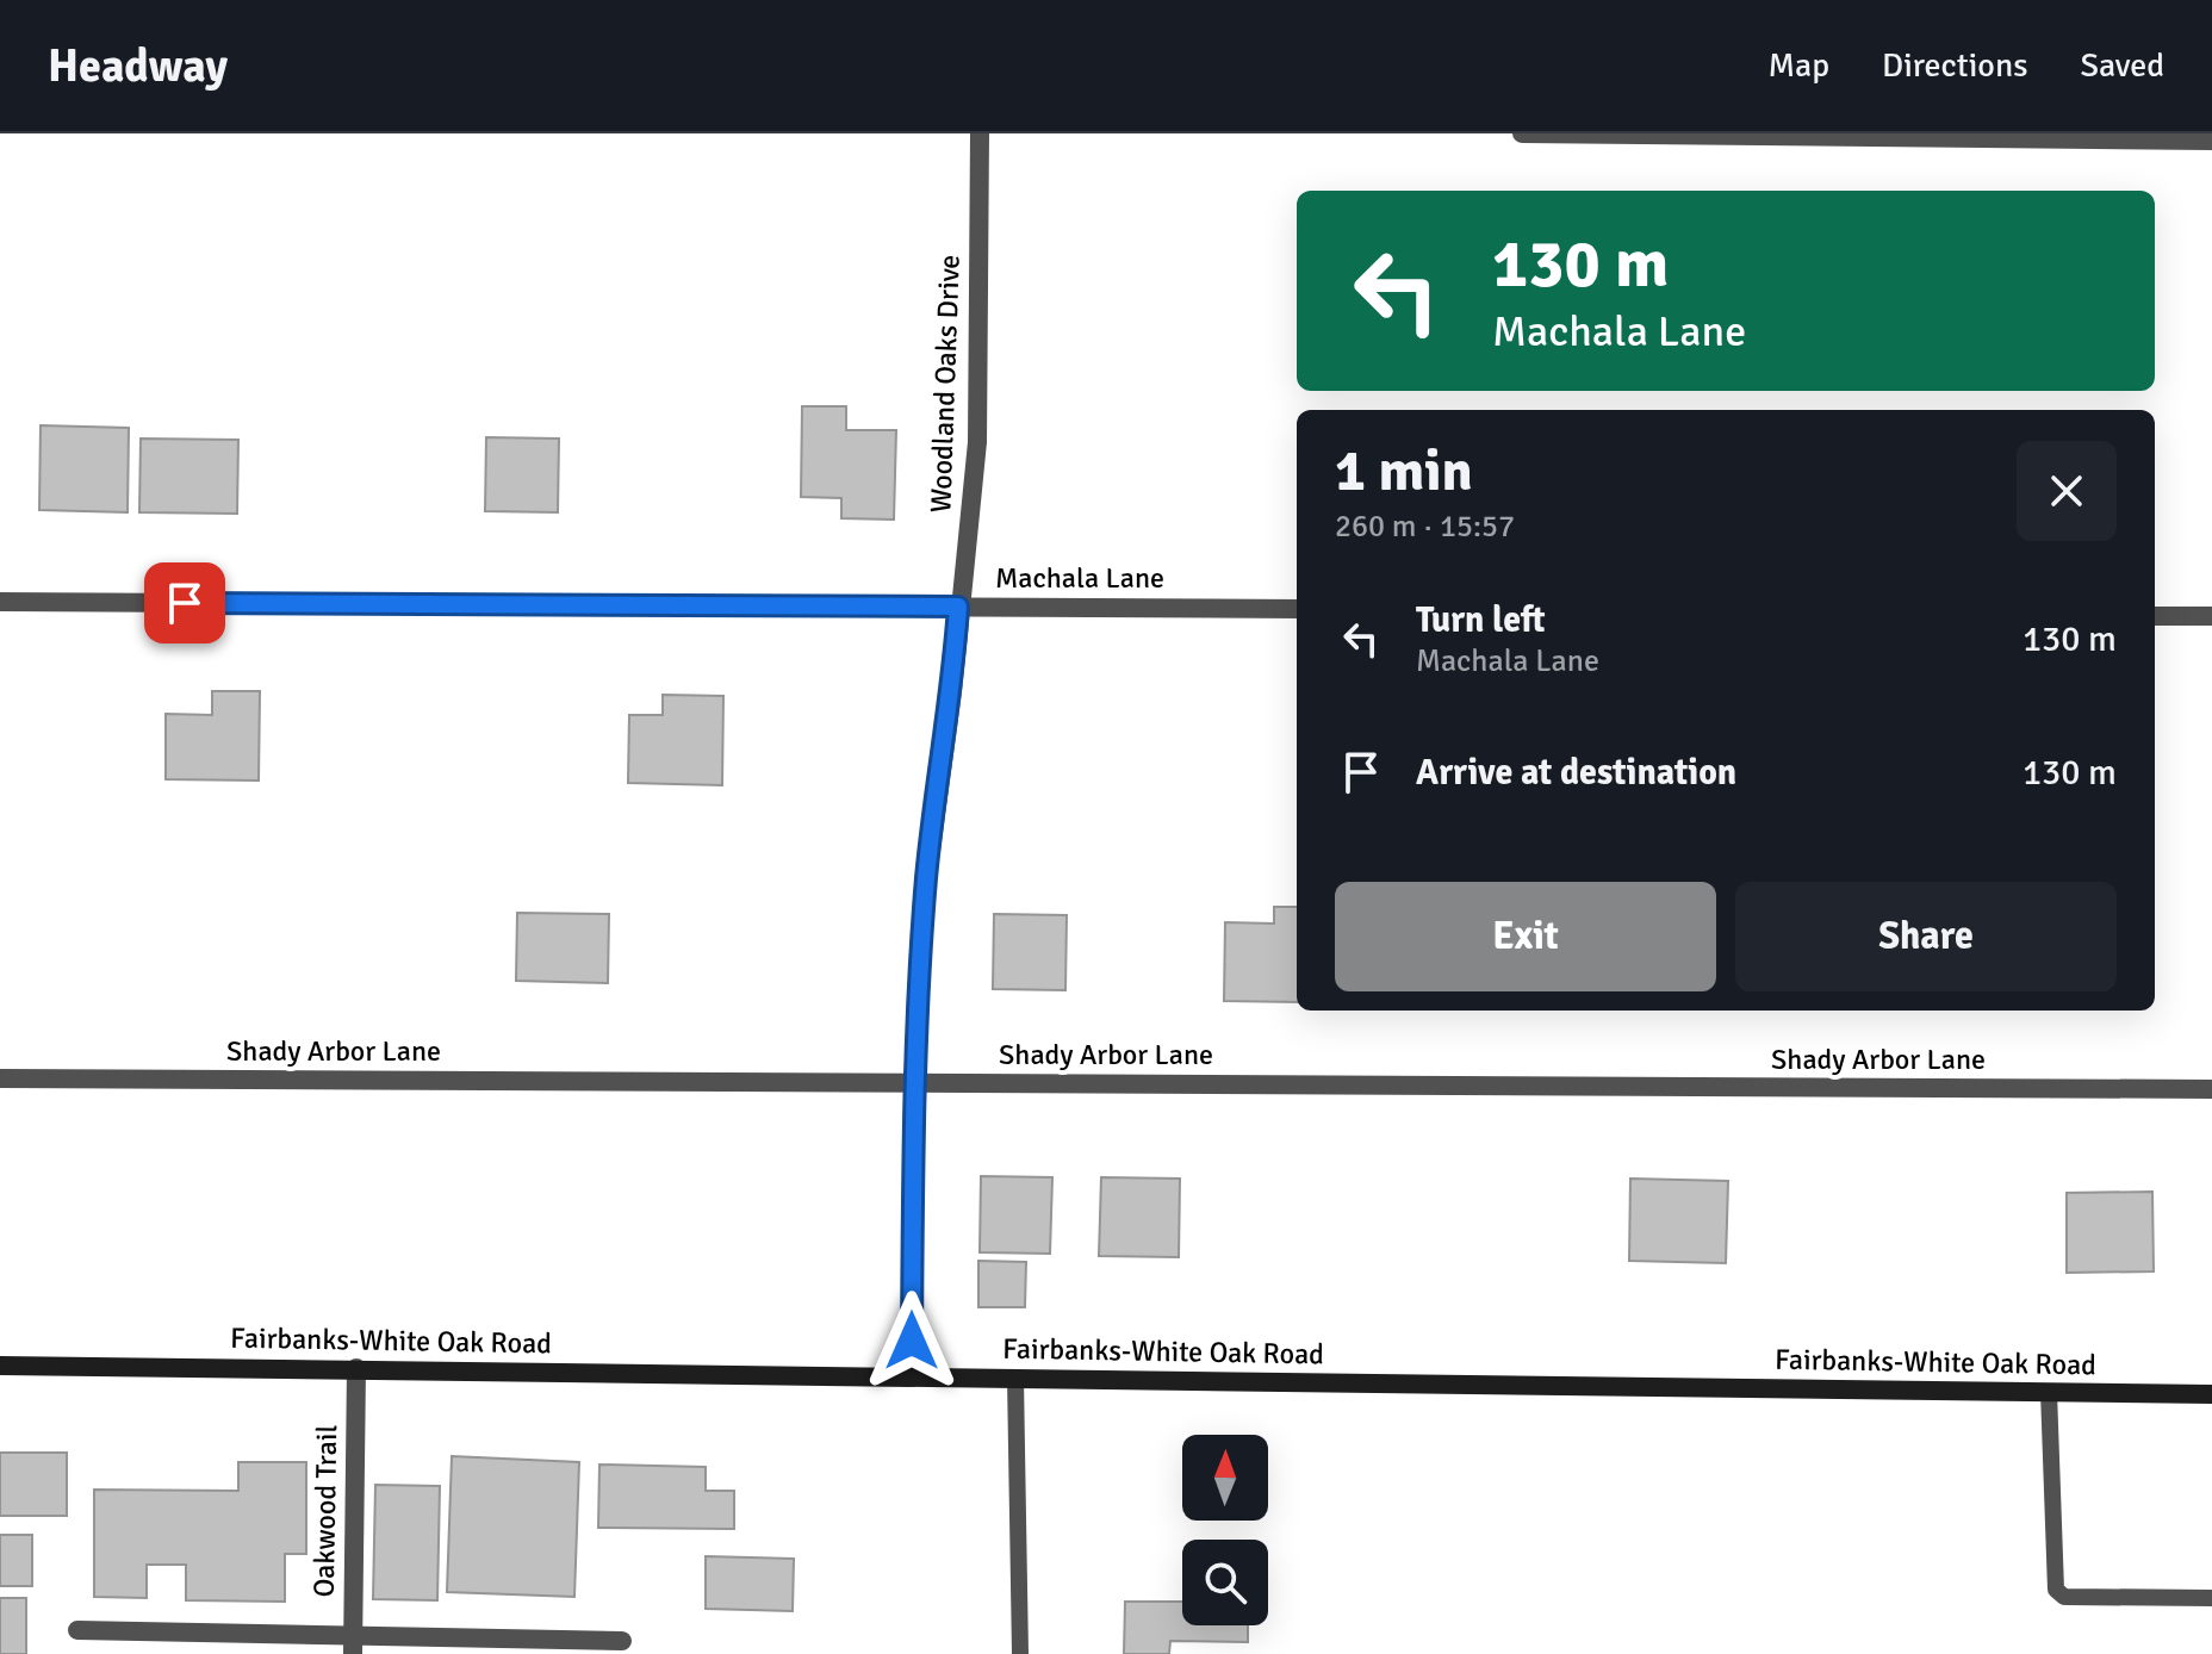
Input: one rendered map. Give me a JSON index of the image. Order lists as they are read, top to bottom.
{
  "streets": {
    "street": [
      "Woodland Oaks Drive",
      "Machala Lane",
      "Shady Arbor Lane",
      "Fairbanks-White Oak Road",
      "Oakwood Trail"
    ]
  },
  "crossings": [
    ["Woodland Oaks Drive", "Machala Lane"],
    ["Woodland Oaks Drive", "Shady Arbor Lane"],
    ["Woodland Oaks Drive", "Fairbanks-White Oak Road"],
    ["Fairbanks-White Oak Road", "Oakwood Trail"]
  ],
  "north": "top",
  "page": {
    "header": "Headway",
    "nav": ["Map", "Directions", "Saved"],
    "turn": ["130 m", "Machala Lane"],
    "heading": ["1 min", "260 m · 15:57"],
    "list": [
      {
        "name": "Turn left",
        "note": "Machala Lane",
        "value": "130 m"
      },
      {
        "name": "Arrive at destination",
        "value": "130 m"
      }
    ],
    "buttons": ["Exit", "Share"]
  }
}
